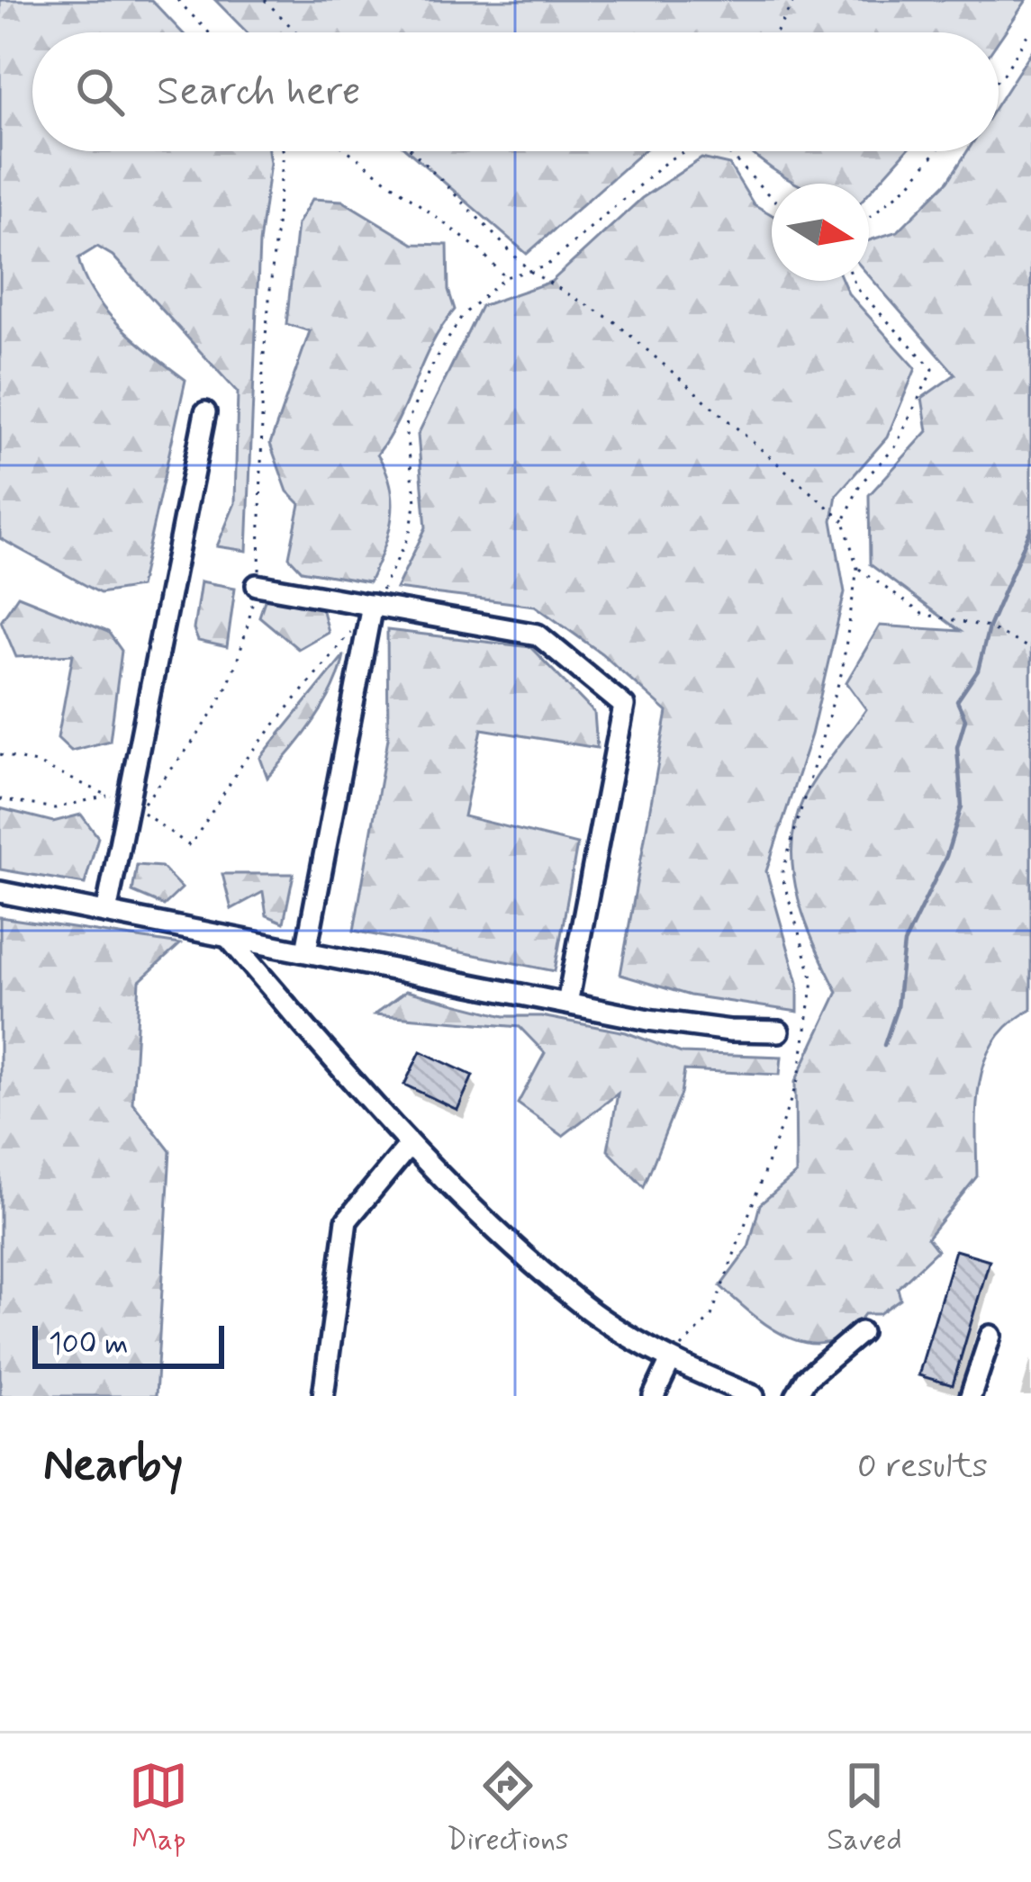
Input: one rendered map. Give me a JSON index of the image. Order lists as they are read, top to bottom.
{
  "scale_bar": "100 m",
  "north": "right",
  "page": {
    "search": "Search here",
    "scale": "100 m",
    "heading": ["Nearby", "0 results"],
    "nav": ["Map", "Directions", "Saved"]
  }
}
